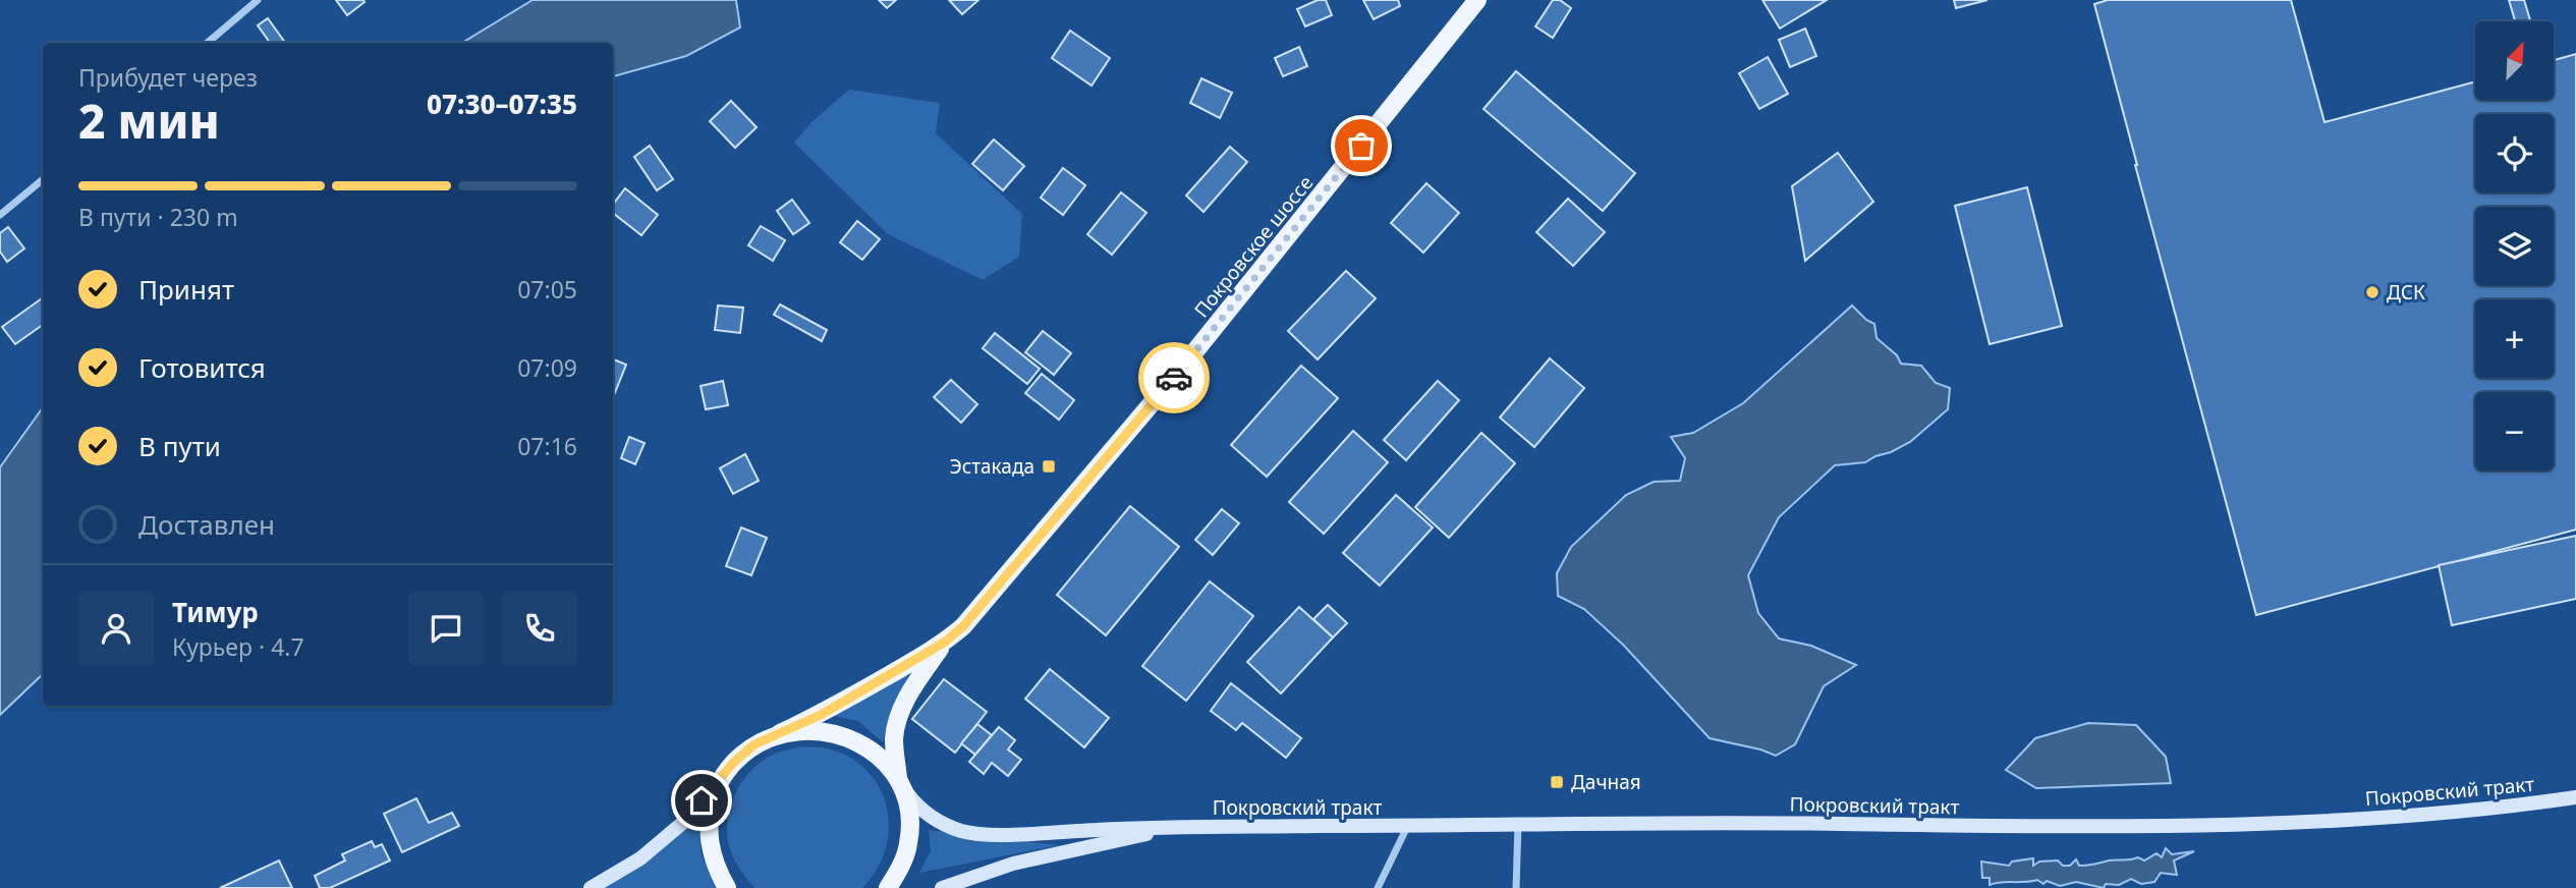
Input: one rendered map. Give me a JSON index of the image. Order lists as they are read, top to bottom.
{
  "streets": {
    "main road": ["Покровское шоссе", "Покровский тракт"]
  },
  "places": {
    "other": ["ДСК"],
    "transit": ["Эстакада", "Дачная"]
  },
  "north": "top right",
  "page": {
    "map_buttons": ["+", "−"],
    "heading": ["2 мин", "Прибудет через", "07:30–07:35"],
    "panel": ["Тимур", "Курьер · 4.7"],
    "bar": "В пути · 230 m",
    "list": [
      ["Принят", "07:05"],
      ["Готовится", "07:09"],
      ["В пути", "07:16"],
      "Доставлен"
    ]
  }
}
